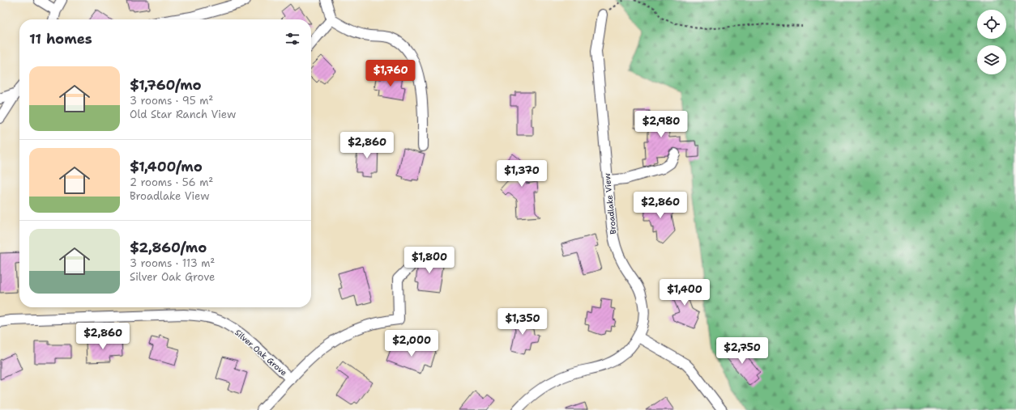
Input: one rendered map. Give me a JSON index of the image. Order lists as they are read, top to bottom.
{
  "streets": {
    "street": ["Broadlake View", "Silver Oak Grove"]
  },
  "page": {
    "heading": "11 homes",
    "list": [
      {
        "name": "$1,760/mo",
        "note": "3 rooms · 95 m² · Old Star Ranch View"
      },
      {
        "name": "$1,400/mo",
        "note": "2 rooms · 56 m² · Broadlake View"
      },
      {
        "name": "$2,860/mo",
        "note": "3 rooms · 113 m² · Silver Oak Grove"
      }
    ],
    "price": [
      "$1,760",
      "$2,980",
      "$2,860",
      "$1,370",
      "$2,860",
      "$1,800",
      "$1,400",
      "$1,350",
      "$2,860",
      "$2,000",
      "$2,750"
    ]
  }
}
